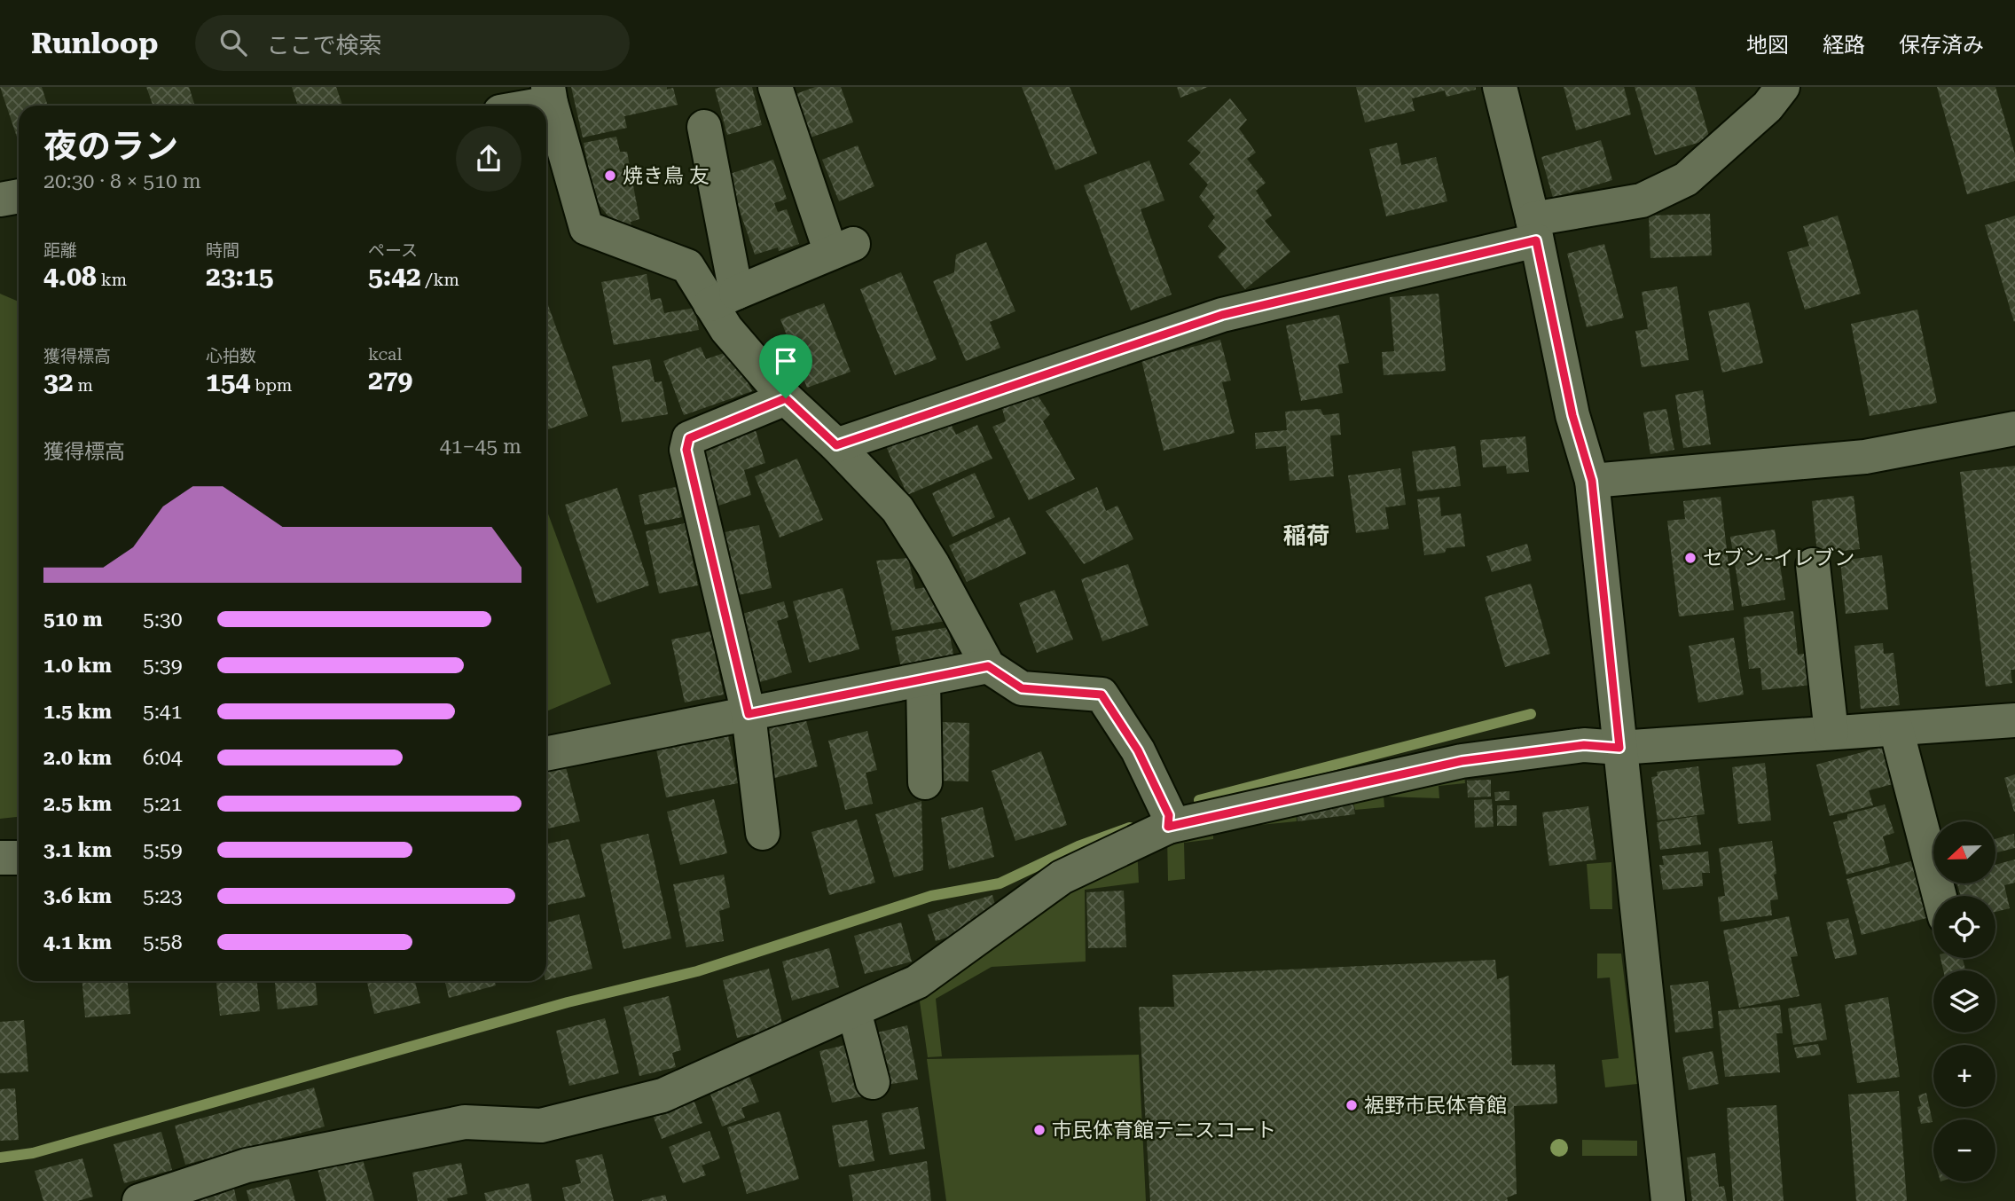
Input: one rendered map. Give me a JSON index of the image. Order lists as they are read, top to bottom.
{
  "districts": ["稲荷"],
  "places": [
    "焼き鳥 友",
    "セブン-イレブン",
    "裾野市民体育館",
    "市民体育館テニスコート"
  ],
  "north": "left",
  "page": {
    "header": "Runloop",
    "search": "ここで検索",
    "nav": ["地図", "経路", "保存済み"],
    "heading": ["夜のラン", "20:30 · 8 × 510 m"],
    "stats": [
      ["距離", "4.08 km"],
      ["時間", "23:15"],
      ["ペース", "5:42 /km"],
      ["獲得標高", "32 m"],
      ["心拍数", "154 bpm"],
      ["kcal", "279"]
    ],
    "chart": ["獲得標高", "41–45 m"],
    "list": [
      {
        "name": "510 m",
        "note": "5:30"
      },
      {
        "name": "1.0 km",
        "note": "5:39"
      },
      {
        "name": "1.5 km",
        "note": "5:41"
      },
      {
        "name": "2.0 km",
        "note": "6:04"
      },
      {
        "name": "2.5 km",
        "note": "5:21"
      },
      {
        "name": "3.1 km",
        "note": "5:59"
      },
      {
        "name": "3.6 km",
        "note": "5:23"
      },
      {
        "name": "4.1 km",
        "note": "5:58"
      }
    ],
    "map_buttons": ["+", "−"]
  }
}
